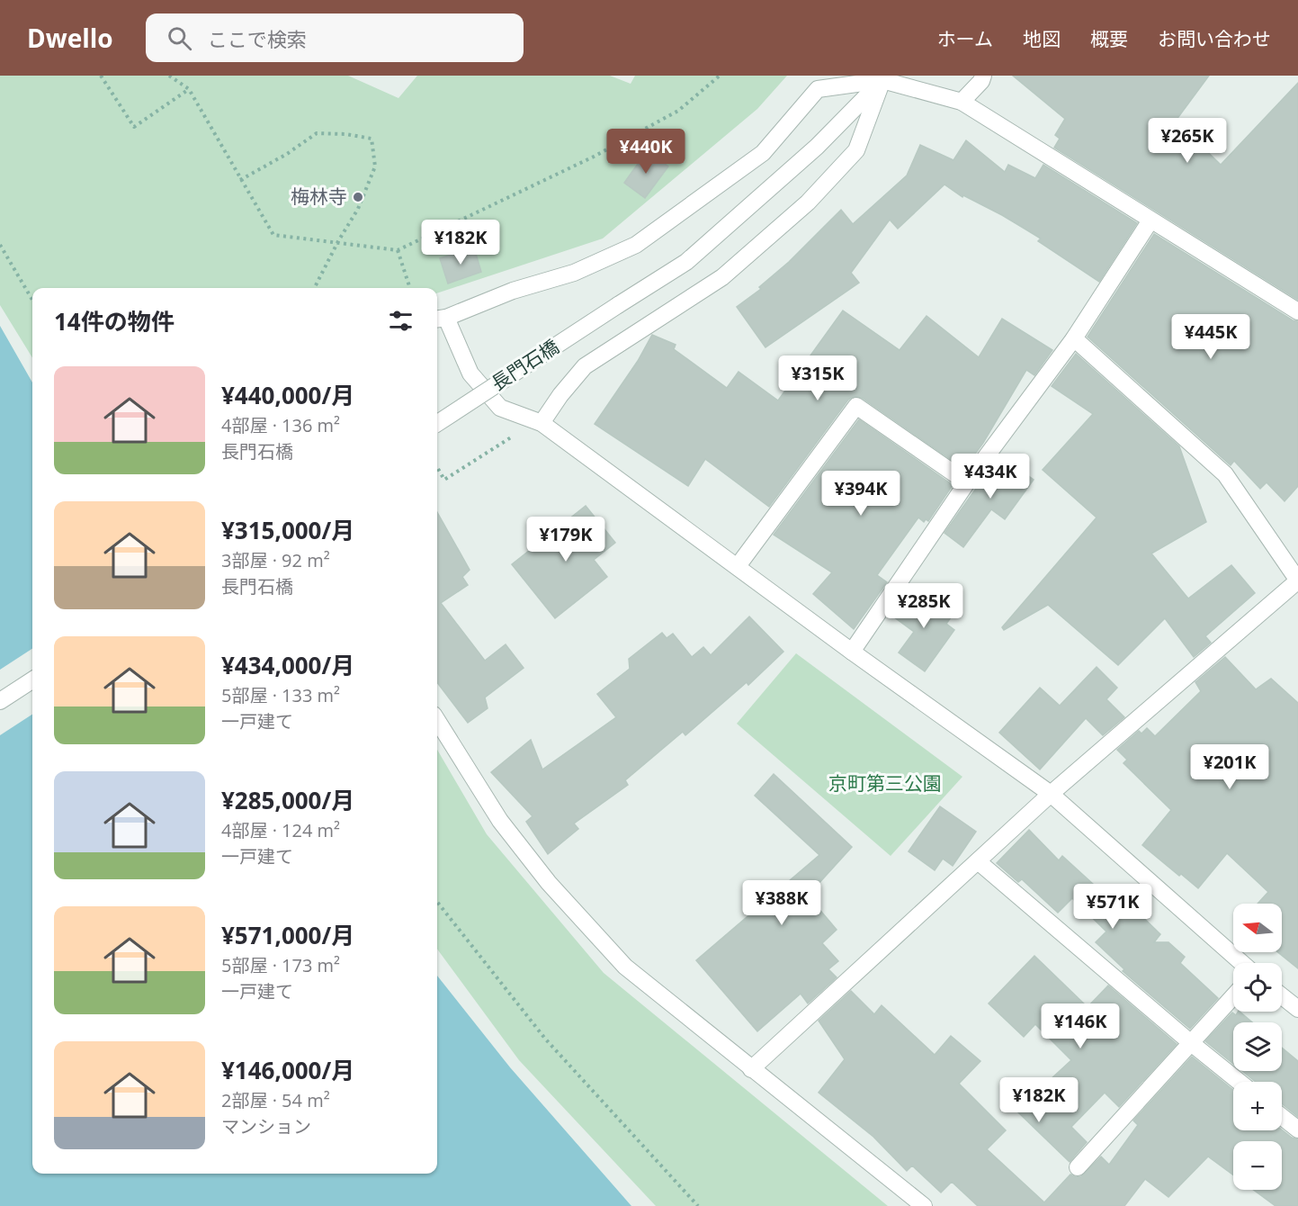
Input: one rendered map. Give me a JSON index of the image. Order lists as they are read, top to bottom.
{
  "streets": {
    "street": ["長門石橋"]
  },
  "parks": ["京町第三公園"],
  "places": ["梅林寺"],
  "north": "left",
  "page": {
    "header": "Dwello",
    "search": "ここで検索",
    "nav": [
      "ホーム",
      "地図",
      "概要",
      "お問い合わせ"
    ],
    "price": [
      "¥265K",
      "¥440K",
      "¥182K",
      "¥445K",
      "¥315K",
      "¥434K",
      "¥394K",
      "¥179K",
      "¥285K",
      "¥201K",
      "¥388K",
      "¥571K",
      "¥146K",
      "¥182K"
    ],
    "heading": "14件の物件",
    "list": [
      {
        "name": "¥440,000/月",
        "note": "4部屋 · 136 m² · 長門石橋"
      },
      {
        "name": "¥315,000/月",
        "note": "3部屋 · 92 m² · 長門石橋"
      },
      {
        "name": "¥434,000/月",
        "note": "5部屋 · 133 m² · 一戸建て"
      },
      {
        "name": "¥285,000/月",
        "note": "4部屋 · 124 m² · 一戸建て"
      },
      {
        "name": "¥571,000/月",
        "note": "5部屋 · 173 m² · 一戸建て"
      },
      {
        "name": "¥146,000/月",
        "note": "2部屋 · 54 m² · マンション"
      }
    ],
    "map_buttons": ["+", "−"]
  }
}
